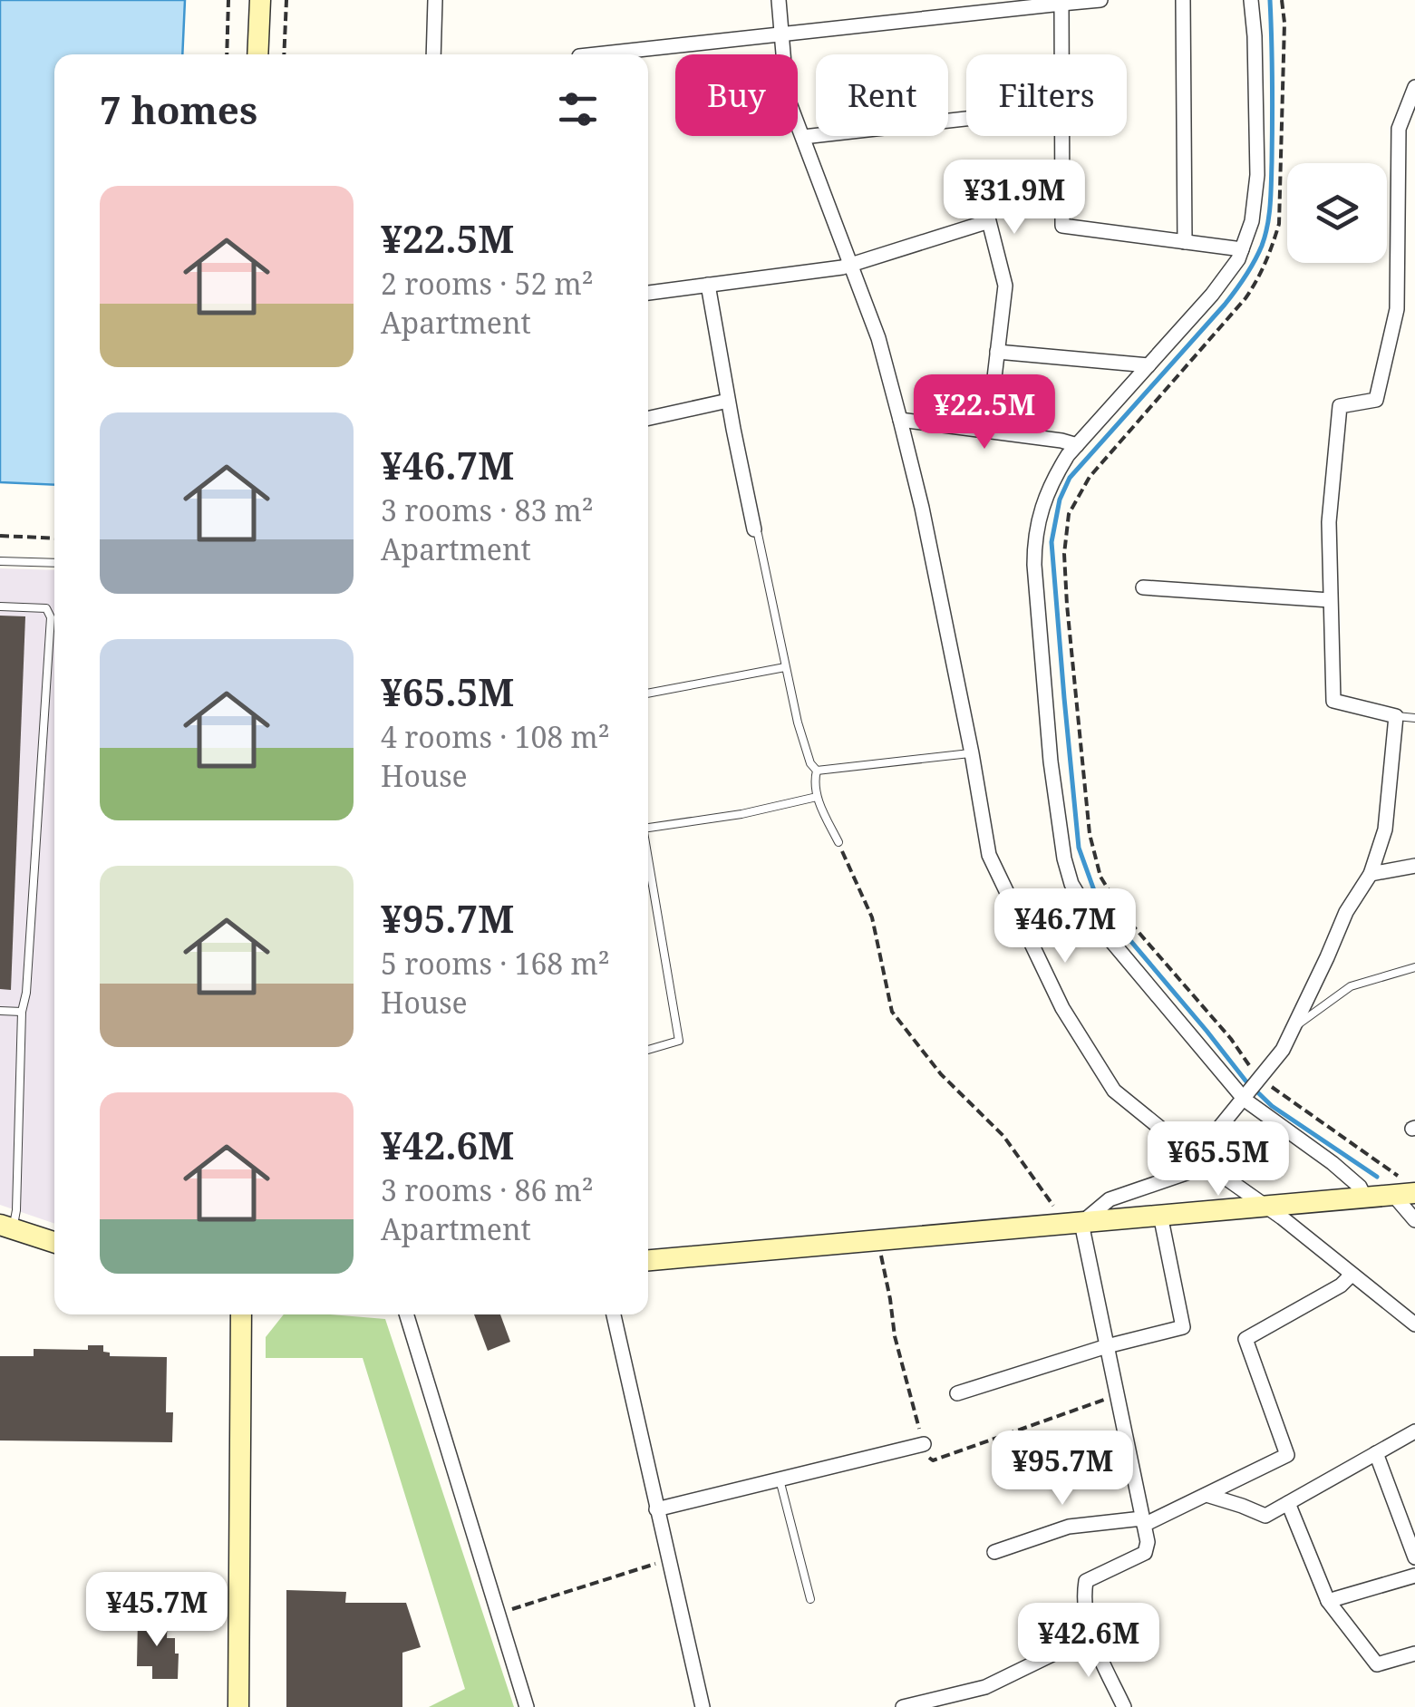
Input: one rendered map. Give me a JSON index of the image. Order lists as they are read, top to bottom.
{
  "page": {
    "chip": ["Buy", "Rent", "Filters"],
    "heading": "7 homes",
    "price": [
      "¥31.9M",
      "¥22.5M",
      "¥46.7M",
      "¥65.5M",
      "¥95.7M",
      "¥45.7M",
      "¥42.6M"
    ],
    "list": [
      {
        "name": "¥22.5M",
        "note": "2 rooms · 52 m² · Apartment"
      },
      {
        "name": "¥46.7M",
        "note": "3 rooms · 83 m² · Apartment"
      },
      {
        "name": "¥65.5M",
        "note": "4 rooms · 108 m² · House"
      },
      {
        "name": "¥95.7M",
        "note": "5 rooms · 168 m² · House"
      },
      {
        "name": "¥42.6M",
        "note": "3 rooms · 86 m² · Apartment"
      }
    ]
  }
}
